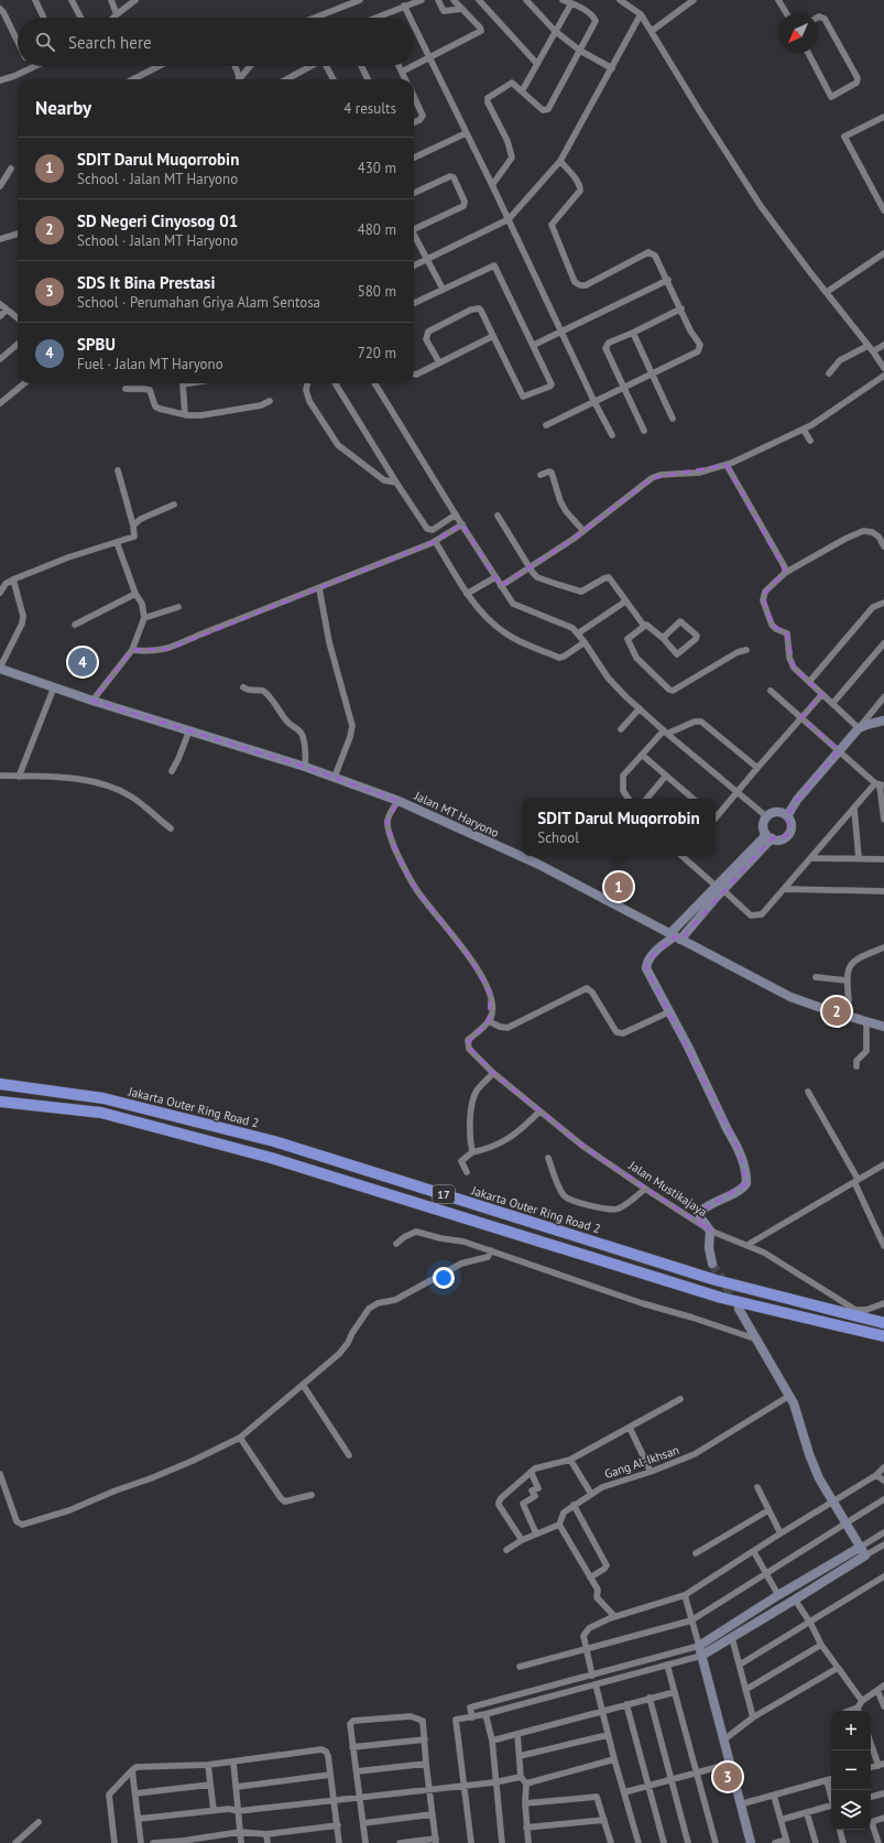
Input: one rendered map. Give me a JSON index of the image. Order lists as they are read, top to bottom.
{
  "streets": {
    "highway": ["Jakarta Outer Ring Road 2", "17"],
    "street": ["Jalan MT Haryono", "Jalan Mustikajaya", "Gang Al-Ikhsan"]
  },
  "north": "bottom left",
  "page": {
    "search": "Search here",
    "heading": ["Nearby", "4 results"],
    "list": [
      {
        "mark": "1",
        "name": "SDIT Darul Muqorrobin",
        "note": "School · Jalan MT Haryono",
        "value": "430 m"
      },
      {
        "mark": "2",
        "name": "SD Negeri Cinyosog 01",
        "note": "School · Jalan MT Haryono",
        "value": "480 m"
      },
      {
        "mark": "3",
        "name": "SDS It Bina Prestasi",
        "note": "School · Perumahan Griya Alam Sentosa",
        "value": "580 m"
      },
      {
        "mark": "4",
        "name": "SPBU",
        "note": "Fuel · Jalan MT Haryono",
        "value": "720 m"
      }
    ],
    "pins": [
      "4",
      "1",
      "2",
      "3"
    ],
    "popup": ["SDIT Darul Muqorrobin", "School"],
    "map_buttons": ["+", "−"]
  }
}
